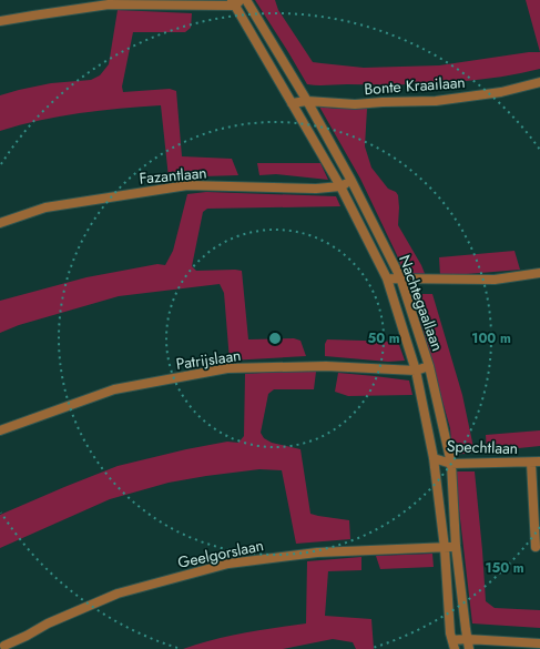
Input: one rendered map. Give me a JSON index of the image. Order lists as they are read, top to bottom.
{
  "streets": {
    "street": [
      "Bonte Kraailaan",
      "Fazantlaan",
      "Nachtegaallaan",
      "Patrijslaan",
      "Spechtlaan",
      "Geelgorslaan"
    ]
  },
  "crossings": [
    ["Bonte Kraailaan", "Nachtegaallaan"],
    ["Fazantlaan", "Nachtegaallaan"],
    ["Nachtegaallaan", "Patrijslaan"],
    ["Nachtegaallaan", "Spechtlaan"],
    ["Nachtegaallaan", "Geelgorslaan"]
  ],
  "rings": ["50 m", "100 m", "150 m"]
}
